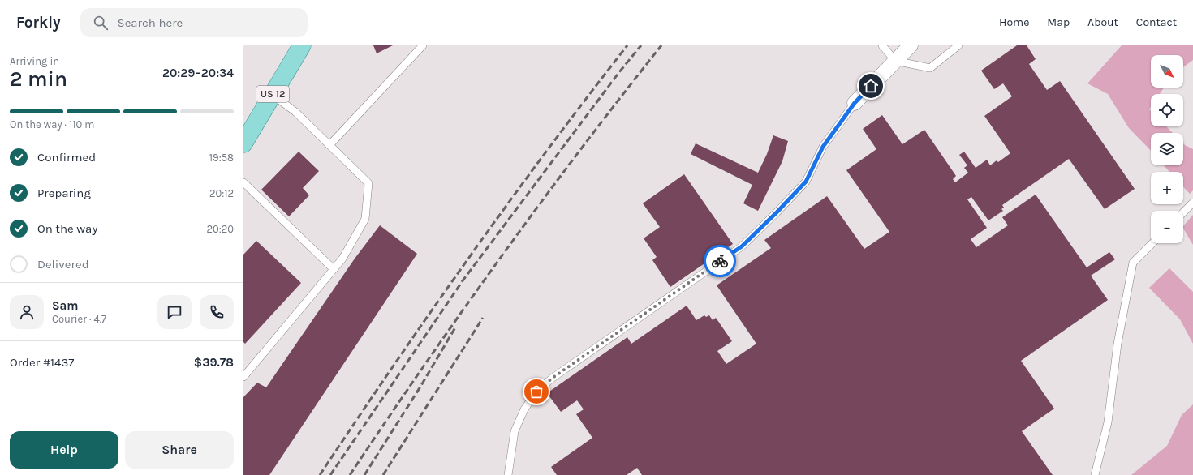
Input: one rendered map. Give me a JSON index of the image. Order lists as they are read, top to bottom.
{
  "streets": {
    "main road": ["US 12"]
  },
  "north": "bottom right",
  "page": {
    "header": "Forkly",
    "search": "Search here",
    "nav": [
      "Home",
      "Map",
      "About",
      "Contact"
    ],
    "heading": ["2 min", "Arriving in", "20:29–20:34"],
    "panel": [
      "Sam",
      "Courier · 4.7",
      "Order #1437",
      "$39.78"
    ],
    "map_buttons": ["+", "−"],
    "bar": "On the way · 110 m",
    "list": [
      ["Confirmed", "19:58"],
      ["Preparing", "20:12"],
      ["On the way", "20:20"],
      "Delivered"
    ],
    "buttons": ["Help", "Share"]
  }
}
